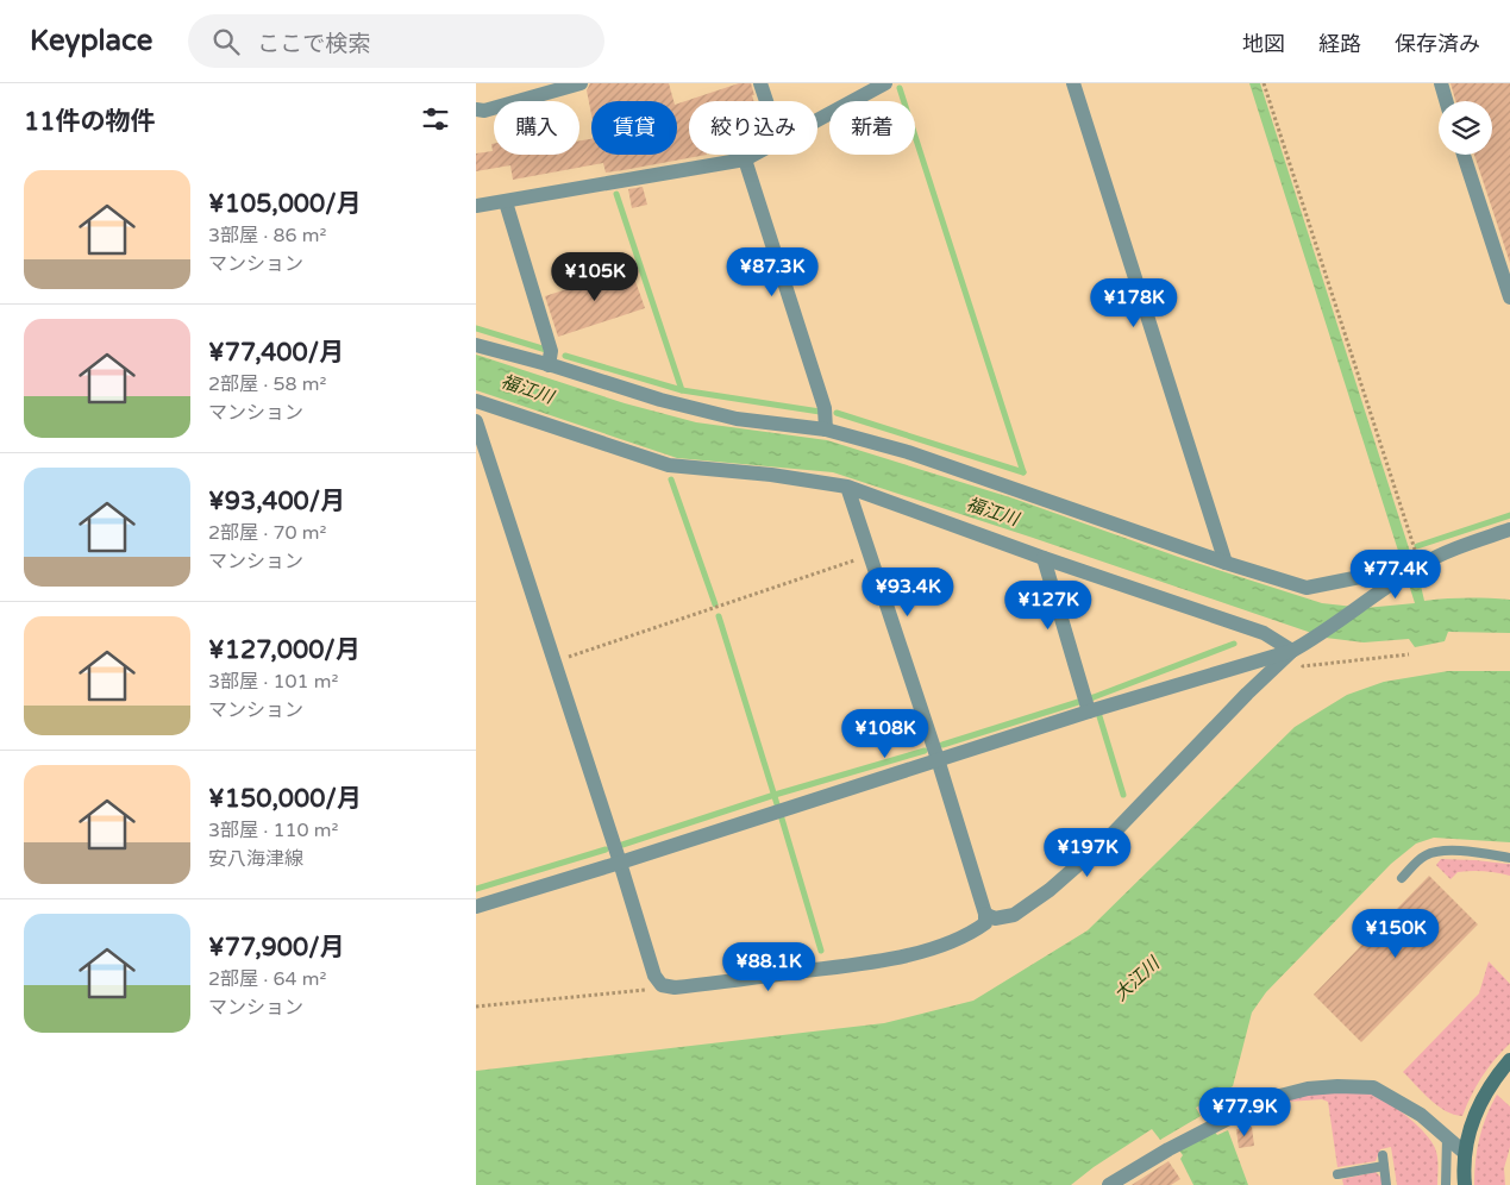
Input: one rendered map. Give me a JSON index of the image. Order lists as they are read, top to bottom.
{
  "water": ["福江川", "大江川"],
  "page": {
    "header": "Keyplace",
    "search": "ここで検索",
    "nav": ["地図", "経路", "保存済み"],
    "heading": "11件の物件",
    "chip": [
      "購入",
      "賃貸",
      "絞り込み",
      "新着"
    ],
    "list": [
      {
        "name": "¥105,000/月",
        "note": "3部屋 · 86 m² · マンション"
      },
      {
        "name": "¥77,400/月",
        "note": "2部屋 · 58 m² · マンション"
      },
      {
        "name": "¥93,400/月",
        "note": "2部屋 · 70 m² · マンション"
      },
      {
        "name": "¥127,000/月",
        "note": "3部屋 · 101 m² · マンション"
      },
      {
        "name": "¥150,000/月",
        "note": "3部屋 · 110 m² · 安八海津線"
      },
      {
        "name": "¥77,900/月",
        "note": "2部屋 · 64 m² · マンション"
      }
    ],
    "price": [
      "¥87.3K",
      "¥105K",
      "¥178K",
      "¥77.4K",
      "¥93.4K",
      "¥127K",
      "¥108K",
      "¥197K",
      "¥150K",
      "¥88.1K",
      "¥77.9K"
    ]
  }
}
